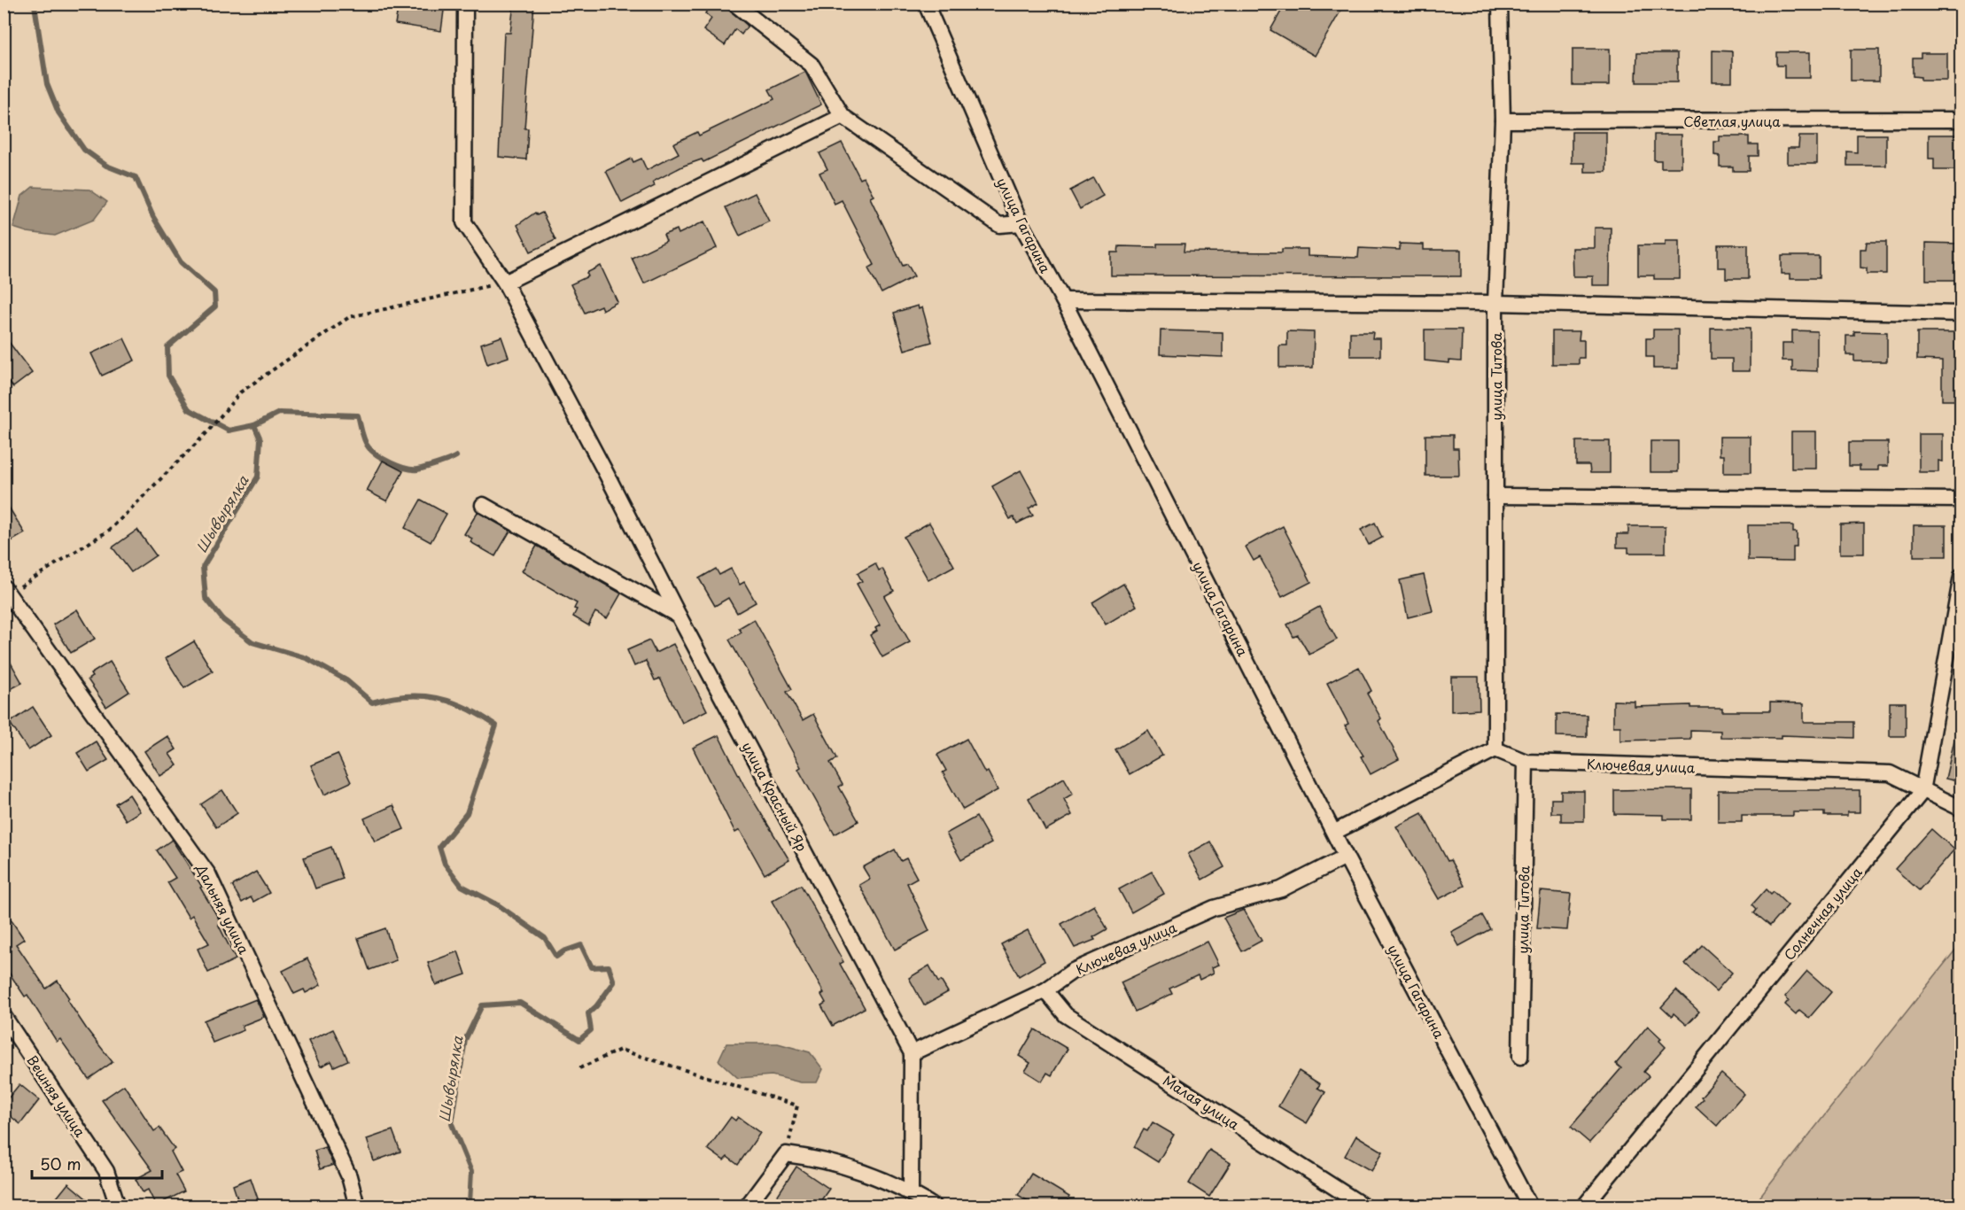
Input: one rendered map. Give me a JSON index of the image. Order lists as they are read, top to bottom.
{
  "streets": {
    "street": [
      "Светлая улица",
      "улица Гагарина",
      "улица Титова",
      "Ключевая улица",
      "улица Красный Яр",
      "Дальняя улица",
      "Солнечная улица",
      "Вешняя улица",
      "Малая улица"
    ]
  },
  "crossings": [
    ["Светлая улица", "улица Титова"],
    ["улица Гагарина", "Ключевая улица"],
    ["улица Титова", "Ключевая улица"],
    ["Ключевая улица", "улица Красный Яр"],
    ["Ключевая улица", "Солнечная улица"],
    ["Ключевая улица", "Малая улица"]
  ],
  "water": ["Шывырялка"],
  "scale_bar": "50 m"
}
